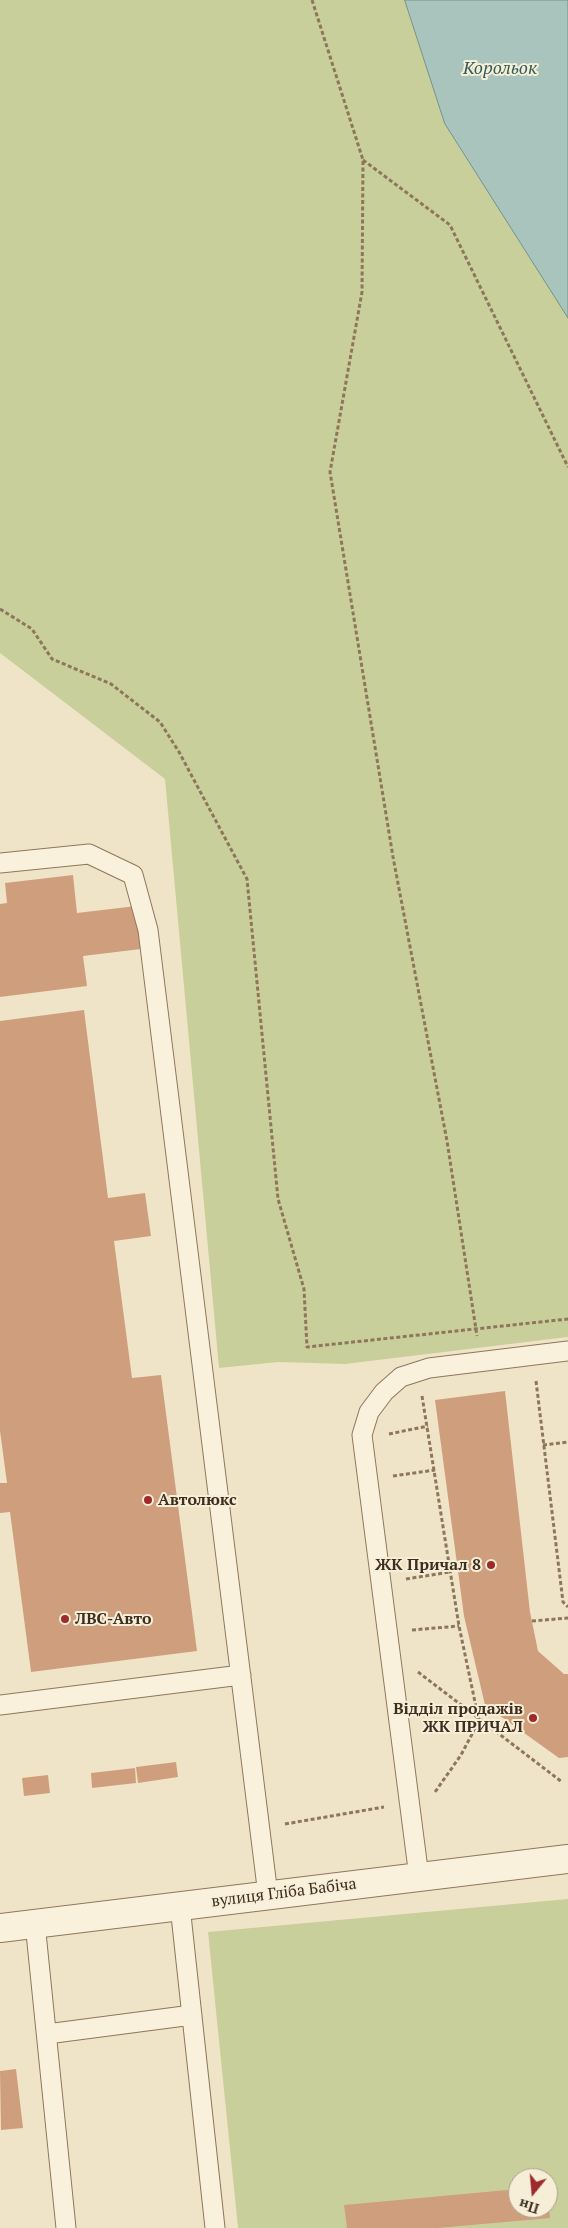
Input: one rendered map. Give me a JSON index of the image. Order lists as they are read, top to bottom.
{
  "streets": {
    "street": ["вулиця Гліба Бабіча"]
  },
  "water": ["Корольок"],
  "places": [
    "Автолюкс",
    "ЖК Причал 8",
    "ЛВС-Авто",
    "Відділ продажів ЖК ПРИЧАЛ"
  ],
  "north": "bottom"
}
